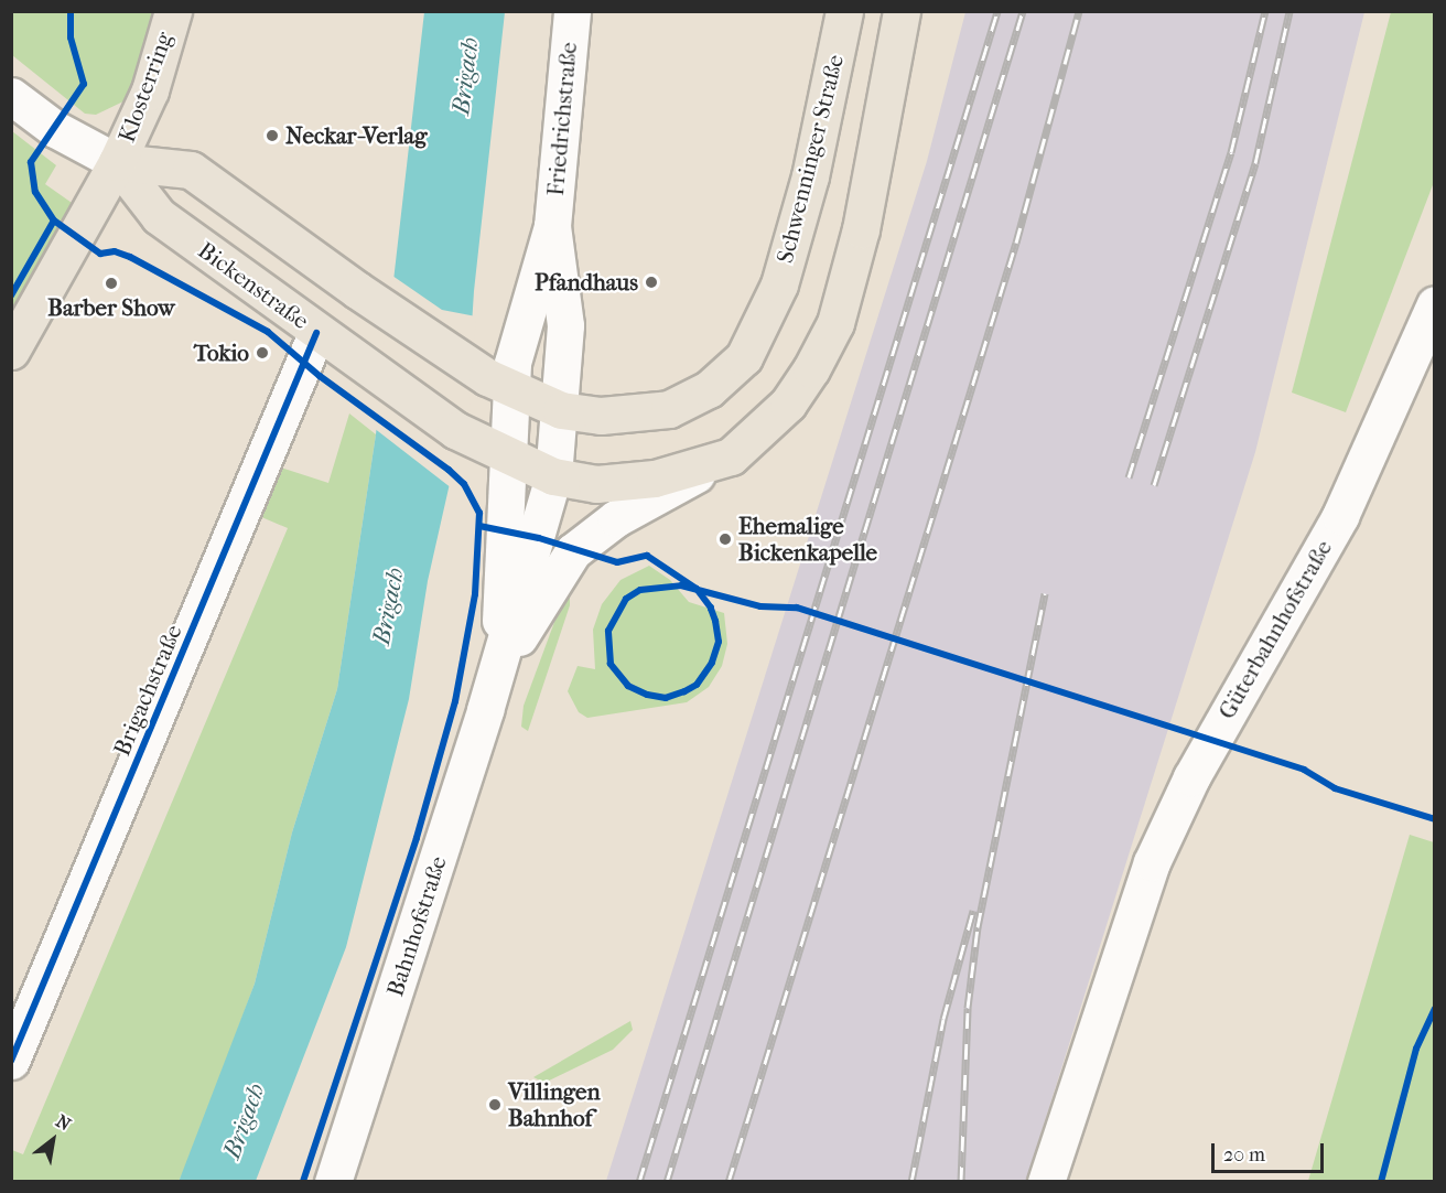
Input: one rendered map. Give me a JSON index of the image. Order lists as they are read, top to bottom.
{
  "streets": {
    "main road": ["Klosterring", "Schwenninger Straße", "Bickenstraße"],
    "street": [
      "Friedrichstraße",
      "Güterbahnhofstraße",
      "Brigachstraße",
      "Bahnhofstraße"
    ]
  },
  "crossings": [
    ["Klosterring", "Bickenstraße"],
    ["Friedrichstraße", "Schwenninger Straße"],
    ["Friedrichstraße", "Bickenstraße"],
    ["Friedrichstraße", "Bahnhofstraße"],
    ["Schwenninger Straße", "Bickenstraße"],
    ["Schwenninger Straße", "Bahnhofstraße"],
    ["Bickenstraße", "Brigachstraße"],
    ["Bickenstraße", "Bahnhofstraße"]
  ],
  "water": ["Brigach"],
  "places": [
    "Neckar-Verlag",
    "Pfandhaus",
    "Barber Show",
    "Tokio",
    "Ehemalige Bickenkapelle",
    "Villingen Bahnhof"
  ],
  "scale_bar": "20 m",
  "north": "top right"
}
